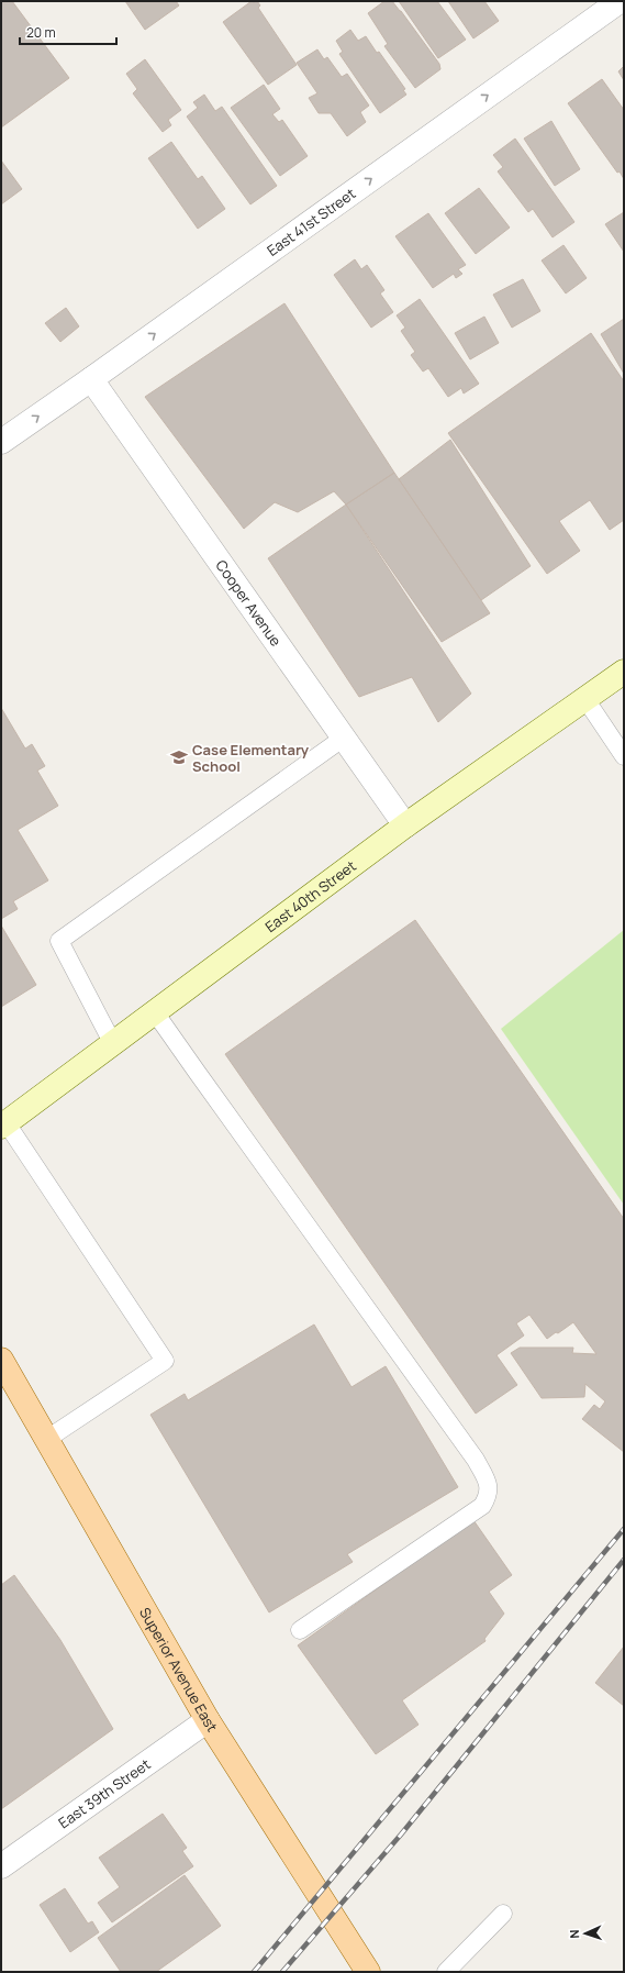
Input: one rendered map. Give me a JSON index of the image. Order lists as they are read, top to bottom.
{
  "streets": {
    "main road": ["Superior Avenue East"],
    "street": [
      "East 41st Street",
      "Cooper Avenue",
      "East 40th Street",
      "East 39th Street"
    ]
  },
  "crossings": [
    ["East 41st Street", "Cooper Avenue"],
    ["Cooper Avenue", "East 40th Street"],
    ["Superior Avenue East", "East 39th Street"]
  ],
  "one_way": ["East 41st Street"],
  "places": {
    "school or university": ["Case Elementary School"]
  },
  "scale_bar": "20 m",
  "north": "left"
}
